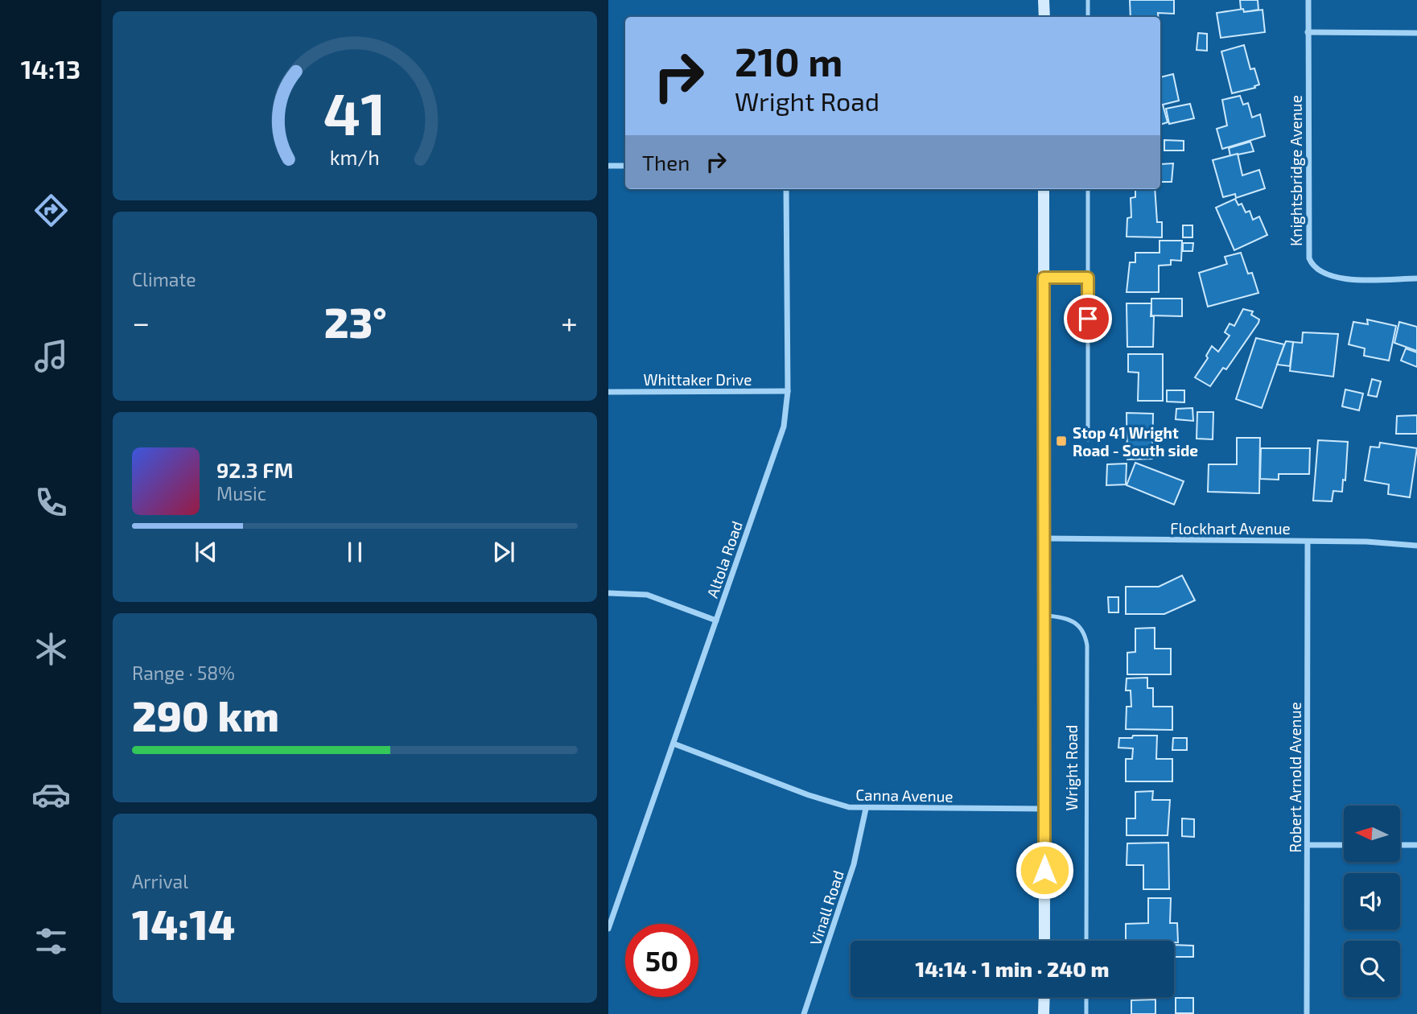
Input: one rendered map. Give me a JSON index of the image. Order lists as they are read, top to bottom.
{
  "streets": {
    "main road": ["Wright Road"],
    "street": [
      "Knightsbridge Avenue",
      "Whittaker Drive",
      "Flockhart Avenue",
      "Altola Road",
      "Robert Arnold Avenue",
      "Canna Avenue",
      "Vinall Road"
    ]
  },
  "crossings": [
    ["Whittaker Drive", "Altola Road"],
    ["Flockhart Avenue", "Wright Road"],
    ["Flockhart Avenue", "Robert Arnold Avenue"],
    ["Altola Road", "Canna Avenue"],
    ["Wright Road", "Canna Avenue"],
    ["Canna Avenue", "Vinall Road"]
  ],
  "places": {
    "transit": ["Stop 41 Wright Road - South side"]
  },
  "north": "left",
  "page": {
    "tabs": "14:13",
    "turn": ["210 m", "Wright Road"],
    "then": "Then",
    "tile": [
      "Climate",
      ["Range · 58%", "290 km"],
      ["Arrival", "14:14"]
    ],
    "heat": ["−", "23°", "+"],
    "song": ["92.3 FM", "Music"],
    "limit": "50",
    "trip": "14:14 · 1 min · 240 m",
    "gauge": ["41", "km/h"]
  }
}
